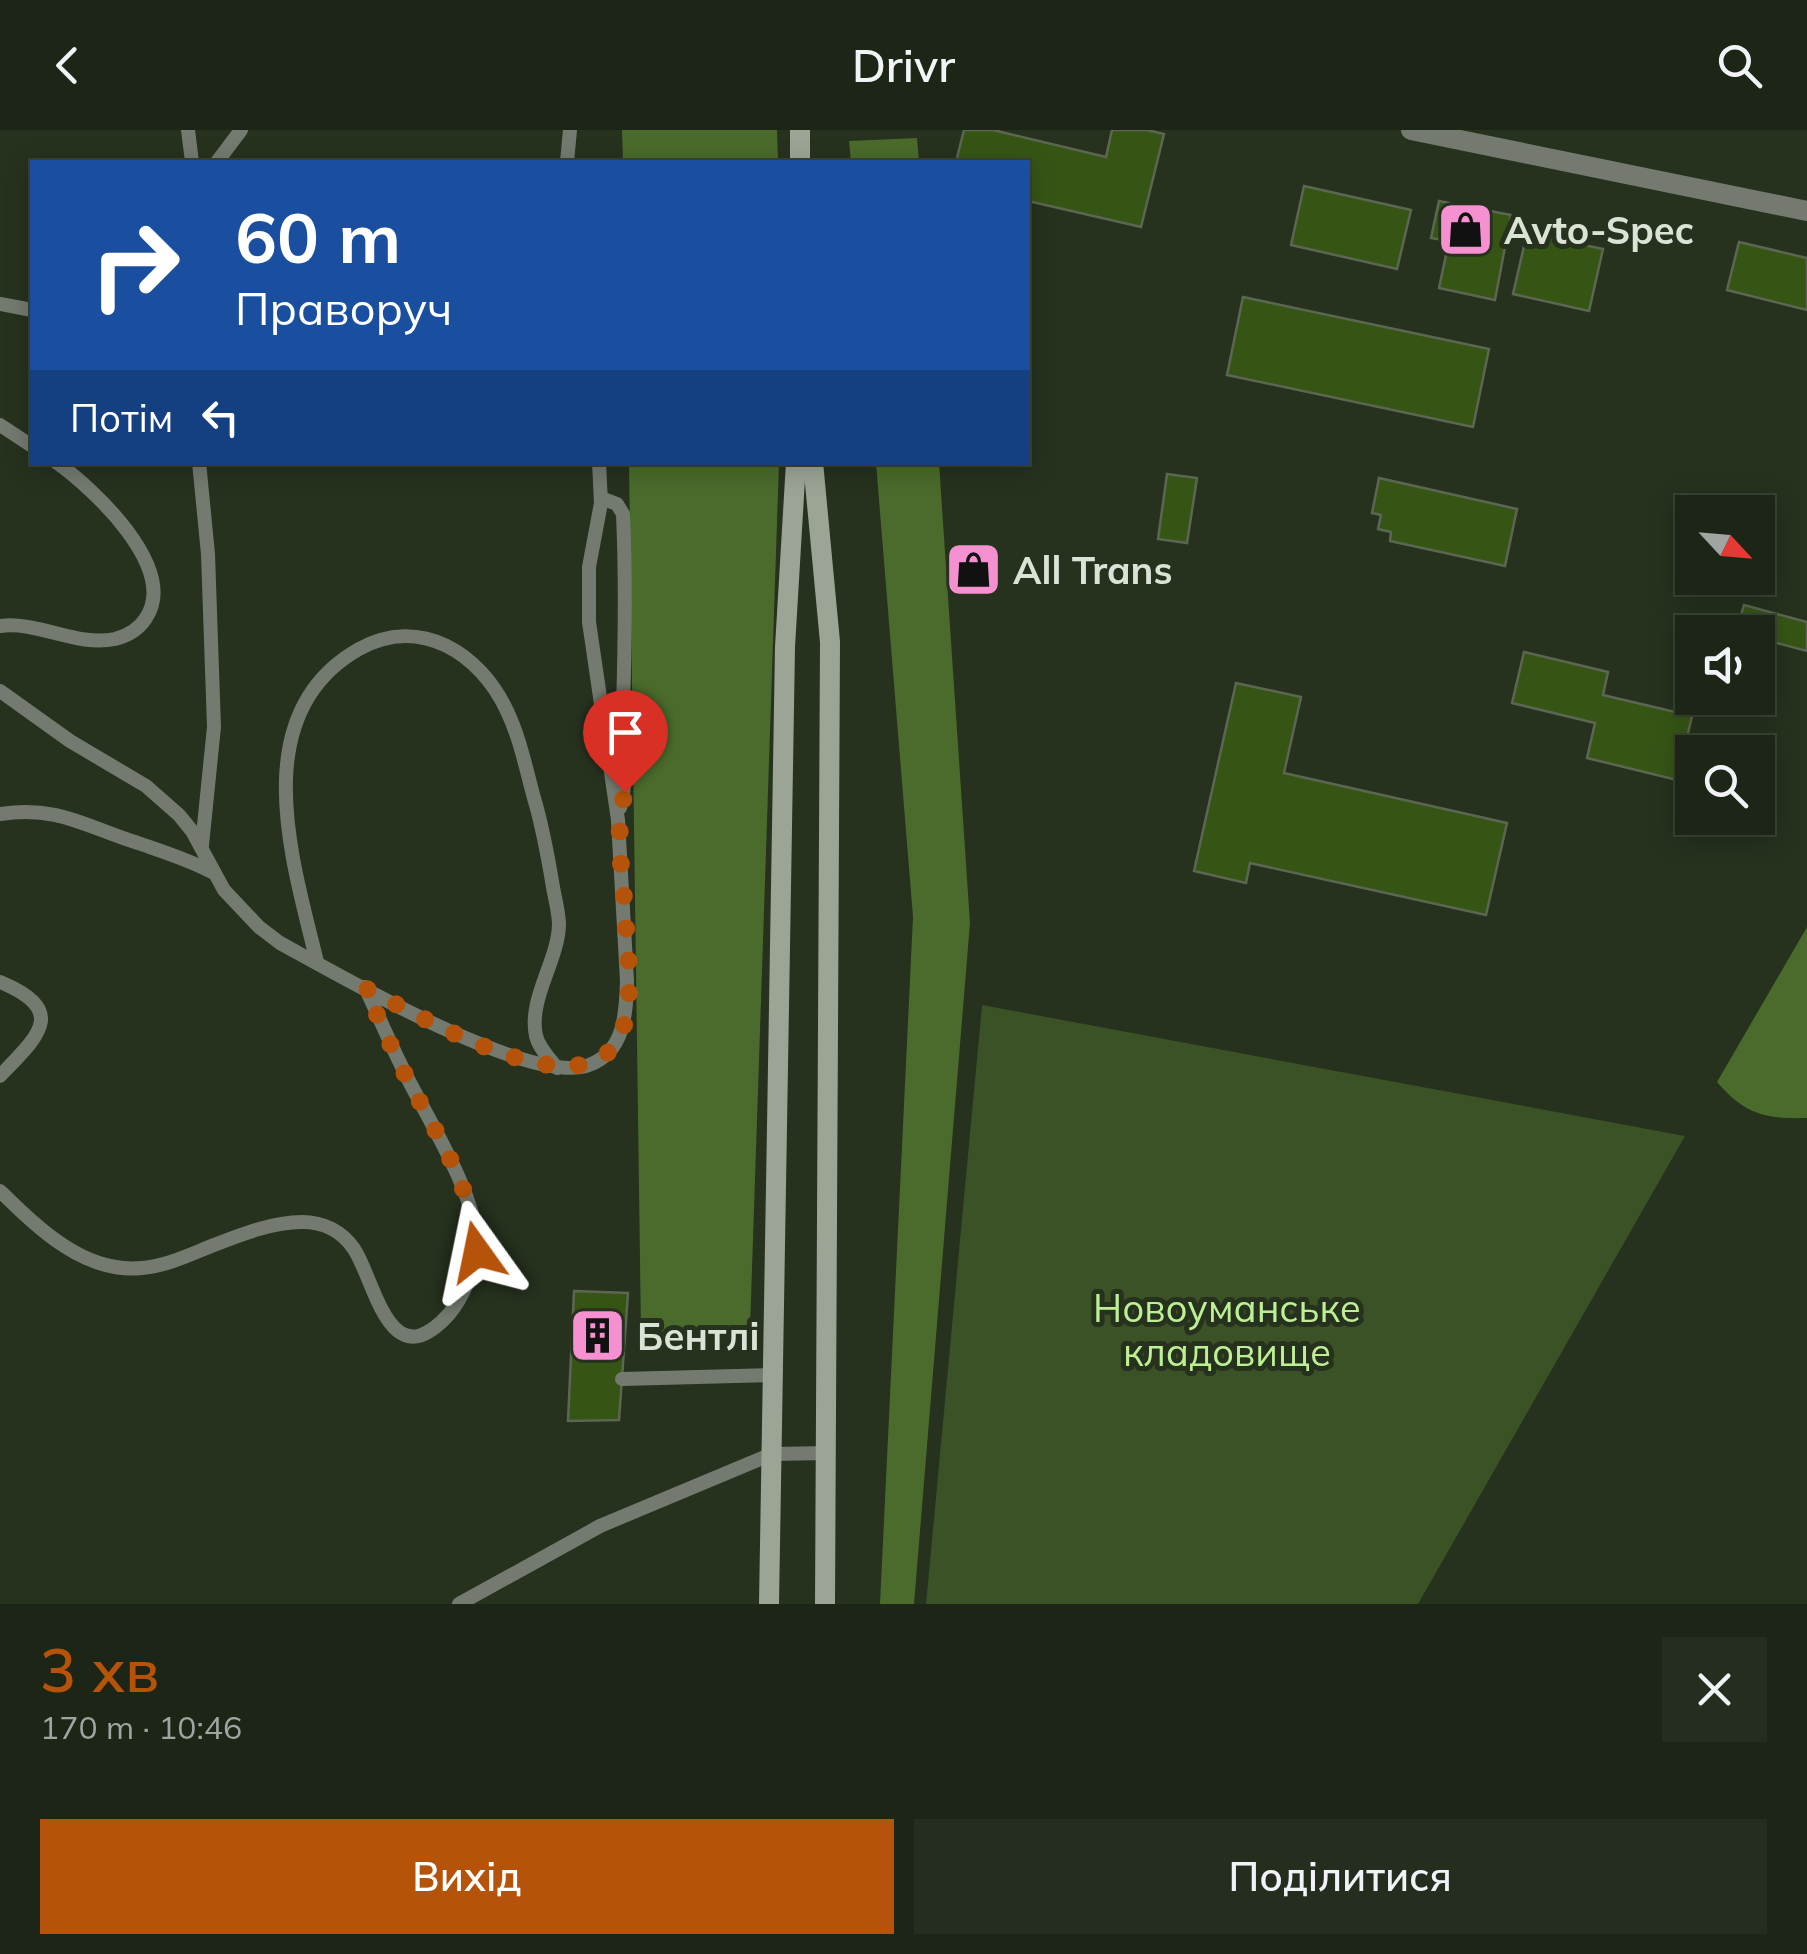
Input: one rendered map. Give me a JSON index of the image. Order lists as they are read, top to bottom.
{
  "parks": ["Новоуманське кладовище"],
  "places": {
    "shop": ["Avto-Spec", "All Trans"],
    "building": ["Бентлі"]
  },
  "north": "bottom right",
  "page": {
    "header": "Drivr",
    "turn": ["60 m", "Праворуч"],
    "then": "Потім",
    "heading": ["3 хв", "170 m · 10:46"],
    "buttons": ["Вихід", "Поділитися"]
  }
}
